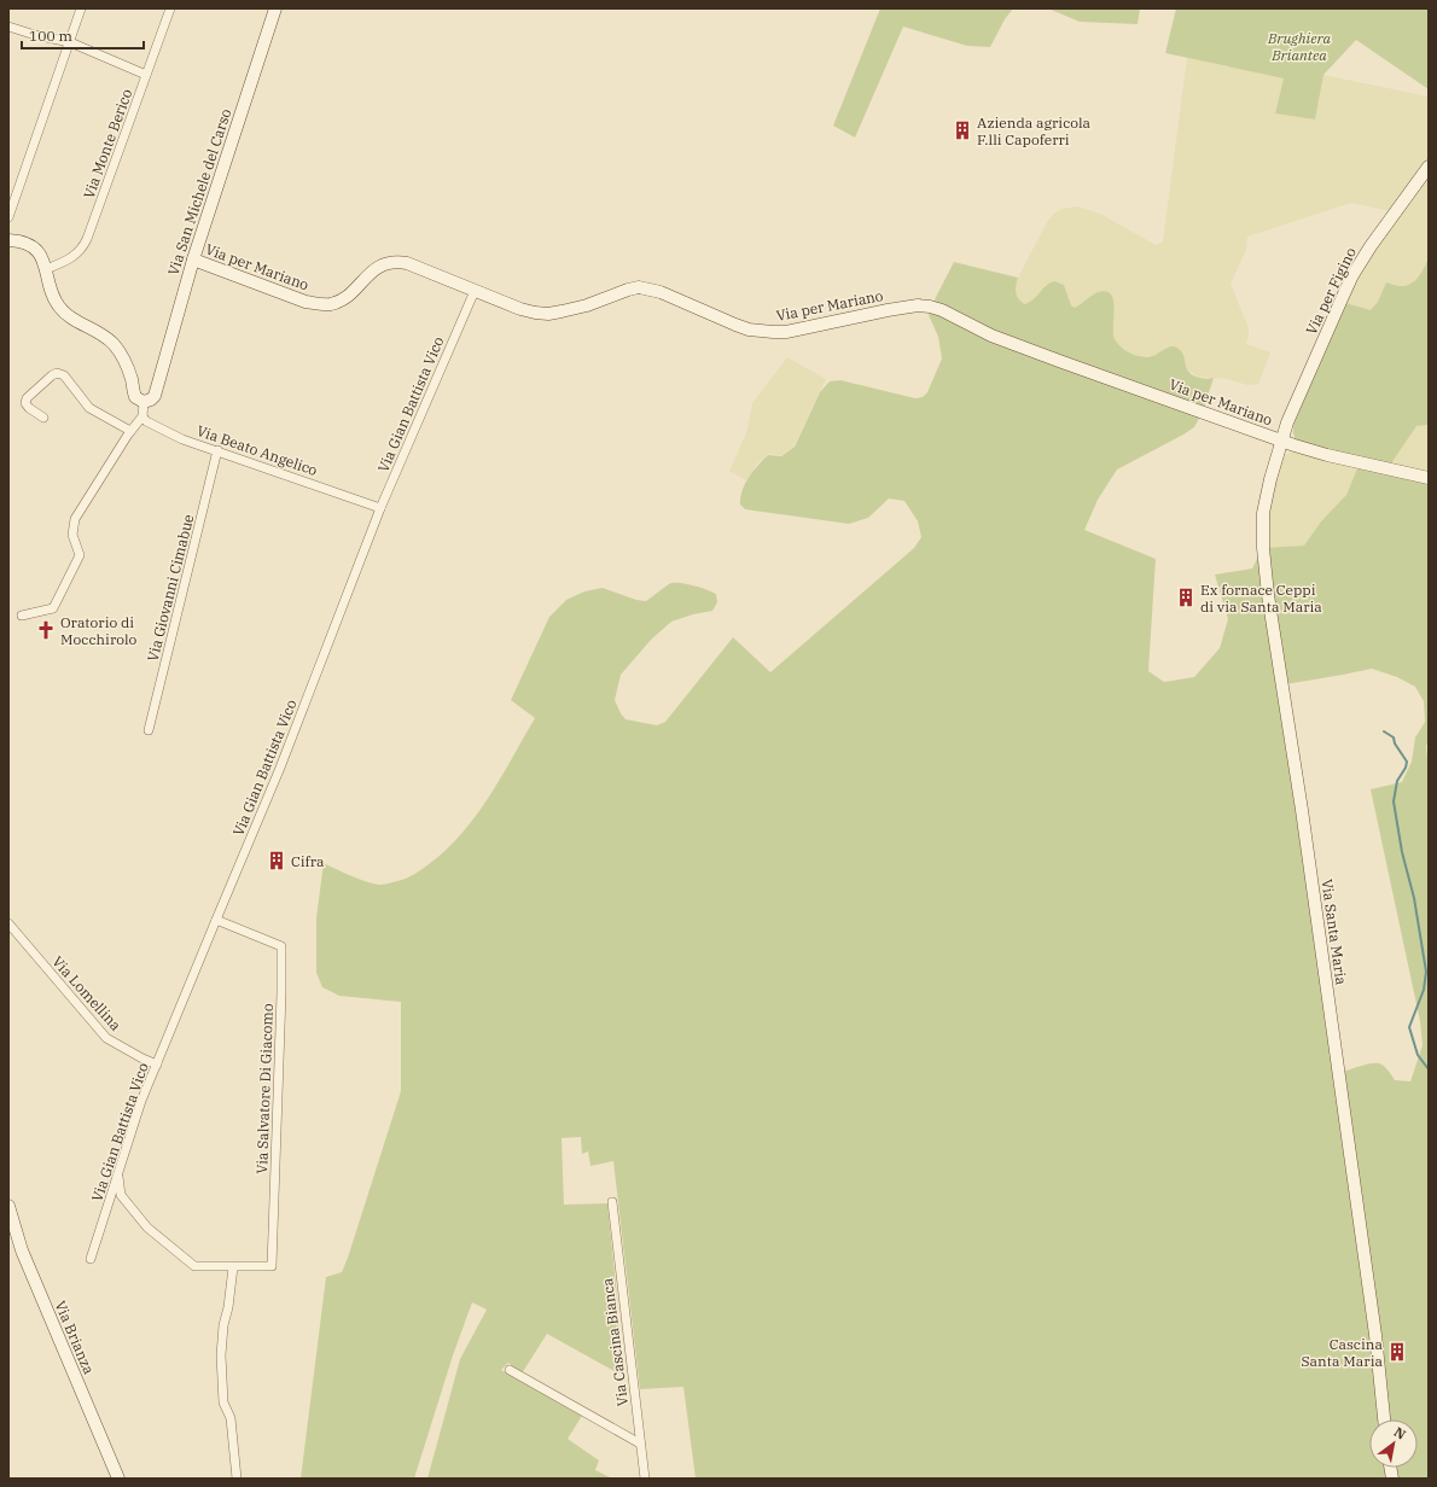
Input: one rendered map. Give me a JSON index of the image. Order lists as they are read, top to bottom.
{
  "streets": {
    "street": [
      "Via Monte Berico",
      "Via San Michele del Carso",
      "Via per Mariano",
      "Via per Figino",
      "Via Gian Battista Vico",
      "Via Beato Angelico",
      "Via Giovanni Cimabue",
      "Via Santa Maria",
      "Via Lomellina",
      "Via Salvatore Di Giacomo",
      "Via Brianza",
      "Via Cascina Bianca"
    ]
  },
  "crossings": [
    ["Via San Michele del Carso", "Via per Mariano"],
    ["Via per Mariano", "Via per Figino"],
    ["Via per Mariano", "Via Gian Battista Vico"],
    ["Via per Mariano", "Via Santa Maria"],
    ["Via per Figino", "Via Santa Maria"],
    ["Via Gian Battista Vico", "Via Beato Angelico"],
    ["Via Gian Battista Vico", "Via Lomellina"],
    ["Via Gian Battista Vico", "Via Salvatore Di Giacomo"],
    ["Via Beato Angelico", "Via Giovanni Cimabue"]
  ],
  "parks": ["Brughiera Briantea"],
  "places": {
    "building": [
      "Azienda agricola F.lli Capoferri",
      "Ex fornace Ceppi di via Santa Maria",
      "Cifra",
      "Cascina Santa Maria"
    ],
    "church": ["Oratorio di Mocchirolo"]
  },
  "scale_bar": "100 m",
  "north": "top right"
}
